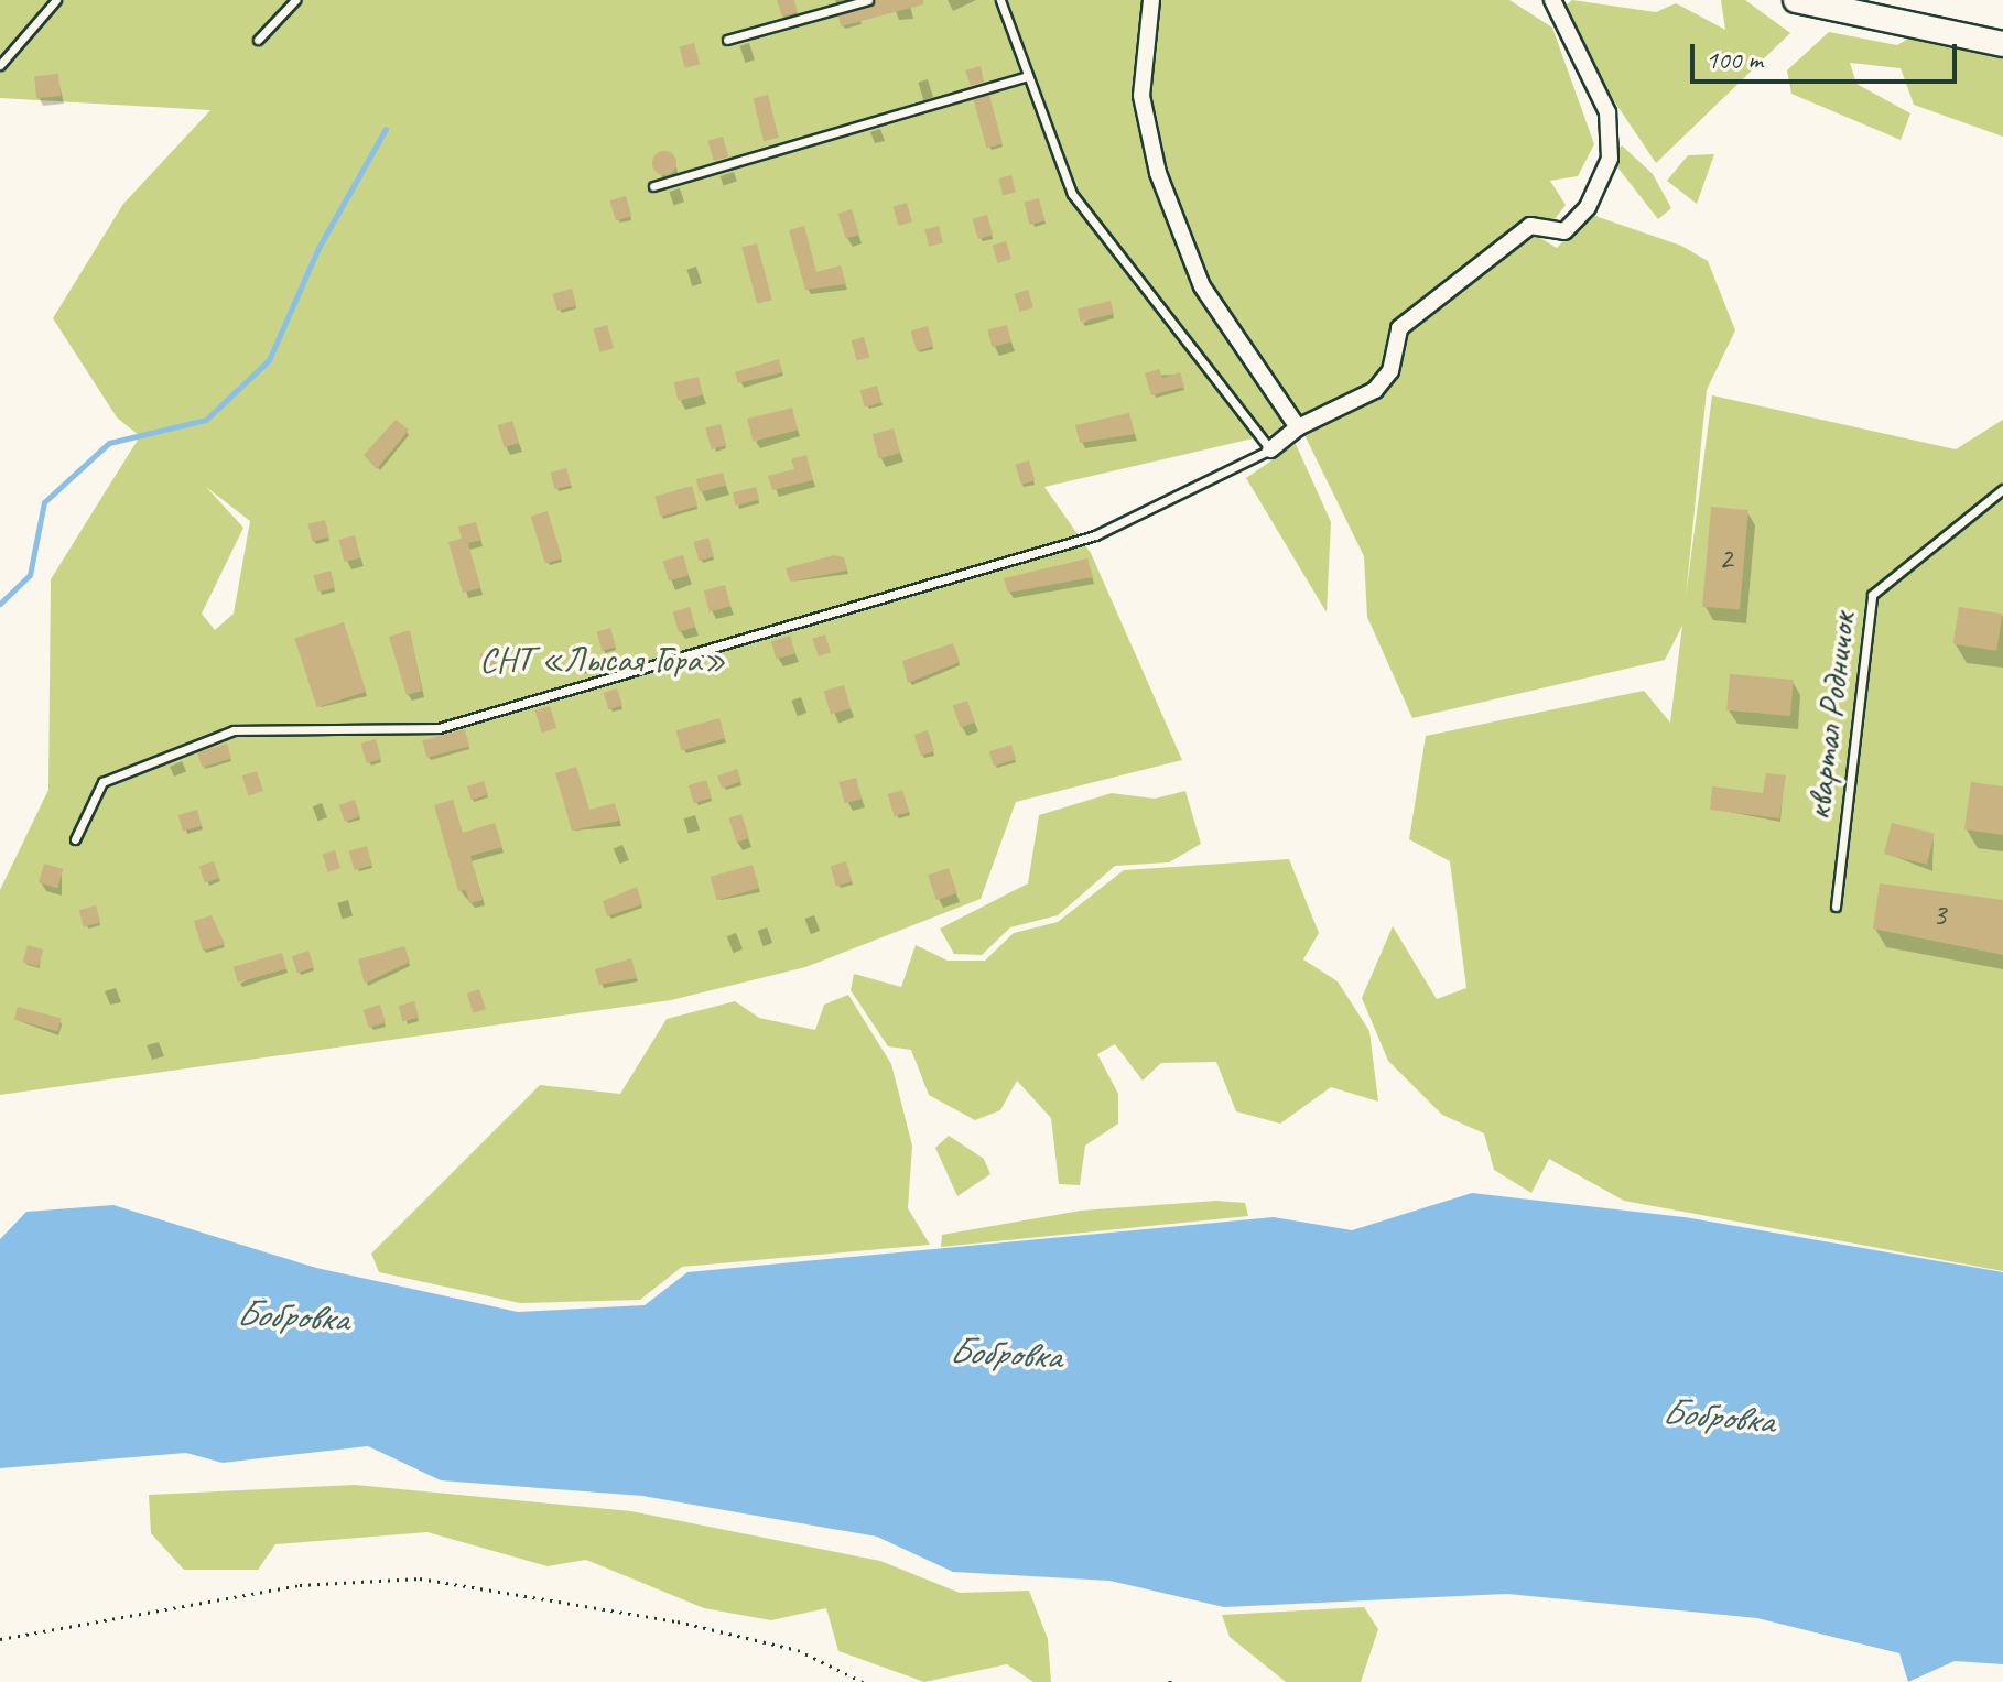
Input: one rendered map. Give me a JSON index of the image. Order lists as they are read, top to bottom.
{
  "streets": {
    "lane": ["квартал Родничок"]
  },
  "water": ["Бобровка"],
  "parks": ["СНТ «Лысая Гора»"],
  "house_numbers": ["2", "3"],
  "scale_bar": "100 m"
}
